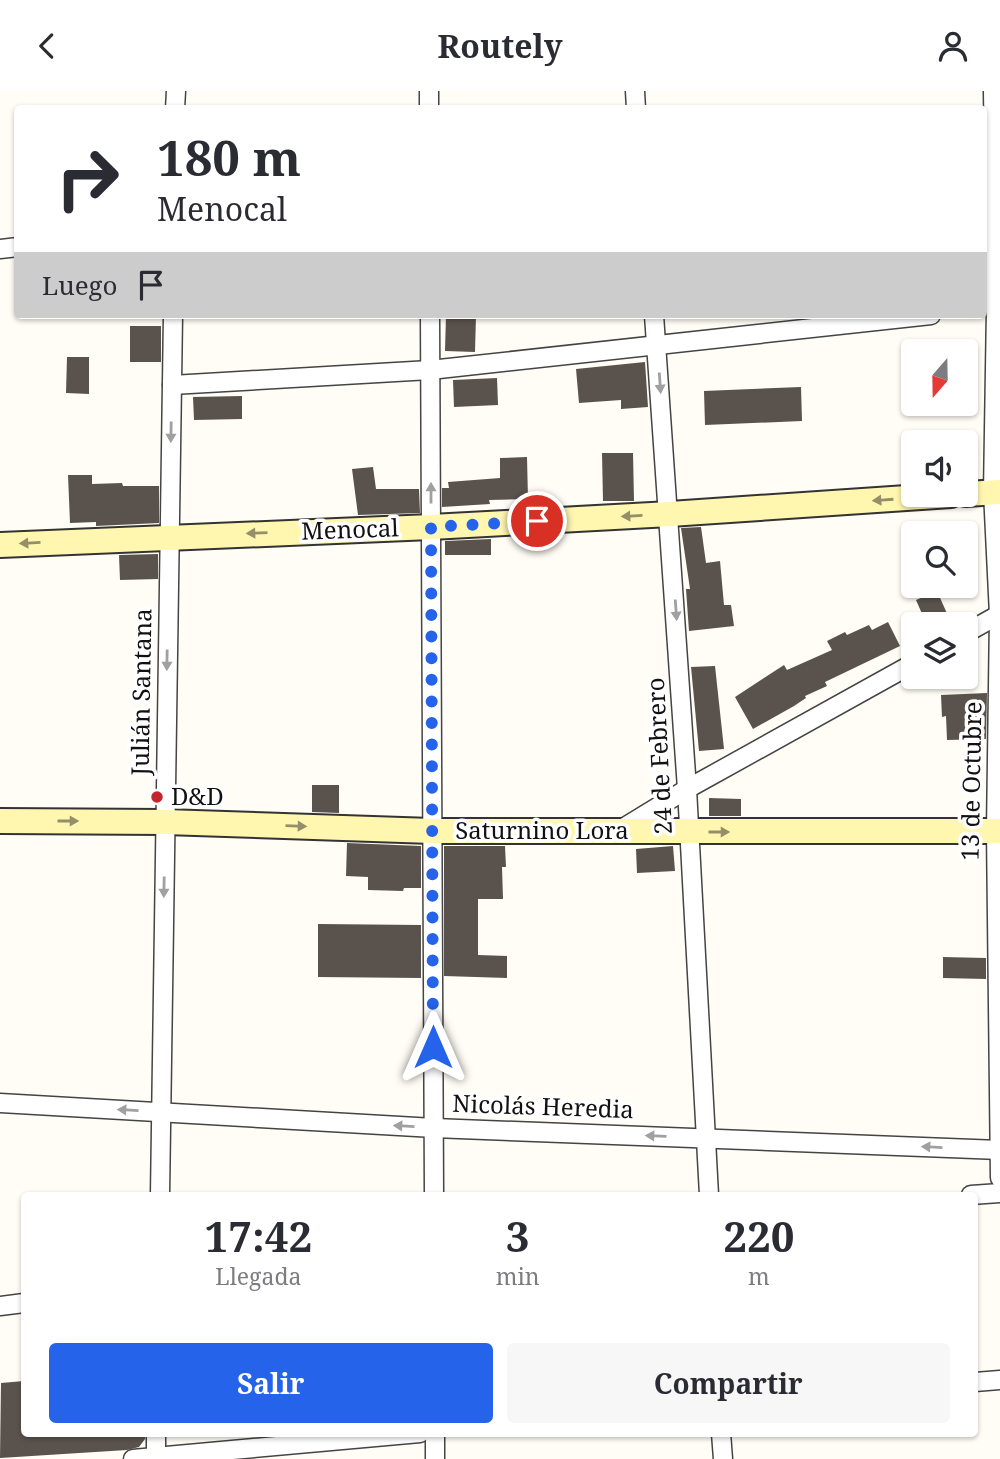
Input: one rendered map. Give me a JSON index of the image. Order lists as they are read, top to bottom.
{
  "streets": {
    "street": [
      "Menocal",
      "Julián Santana",
      "24 de Febrero",
      "13 de Octubre",
      "Saturnino Lora",
      "Nicolás Heredia"
    ]
  },
  "crossings": [
    ["Menocal", "Julián Santana"],
    ["Menocal", "24 de Febrero"],
    ["Julián Santana", "Saturnino Lora"],
    ["Julián Santana", "Nicolás Heredia"],
    ["24 de Febrero", "Saturnino Lora"],
    ["24 de Febrero", "Nicolás Heredia"],
    ["13 de Octubre", "Saturnino Lora"],
    ["13 de Octubre", "Nicolás Heredia"]
  ],
  "one_way": [
    "Julián Santana",
    "24 de Febrero",
    "Saturnino Lora",
    "Nicolás Heredia"
  ],
  "places": ["D&D"],
  "north": "bottom",
  "page": {
    "header": "Routely",
    "turn": ["180 m", "Menocal"],
    "then": "Luego",
    "eta": [
      "17:42",
      "Llegada",
      "3",
      "min",
      "220",
      "m"
    ],
    "buttons": ["Salir", "Compartir"]
  }
}
